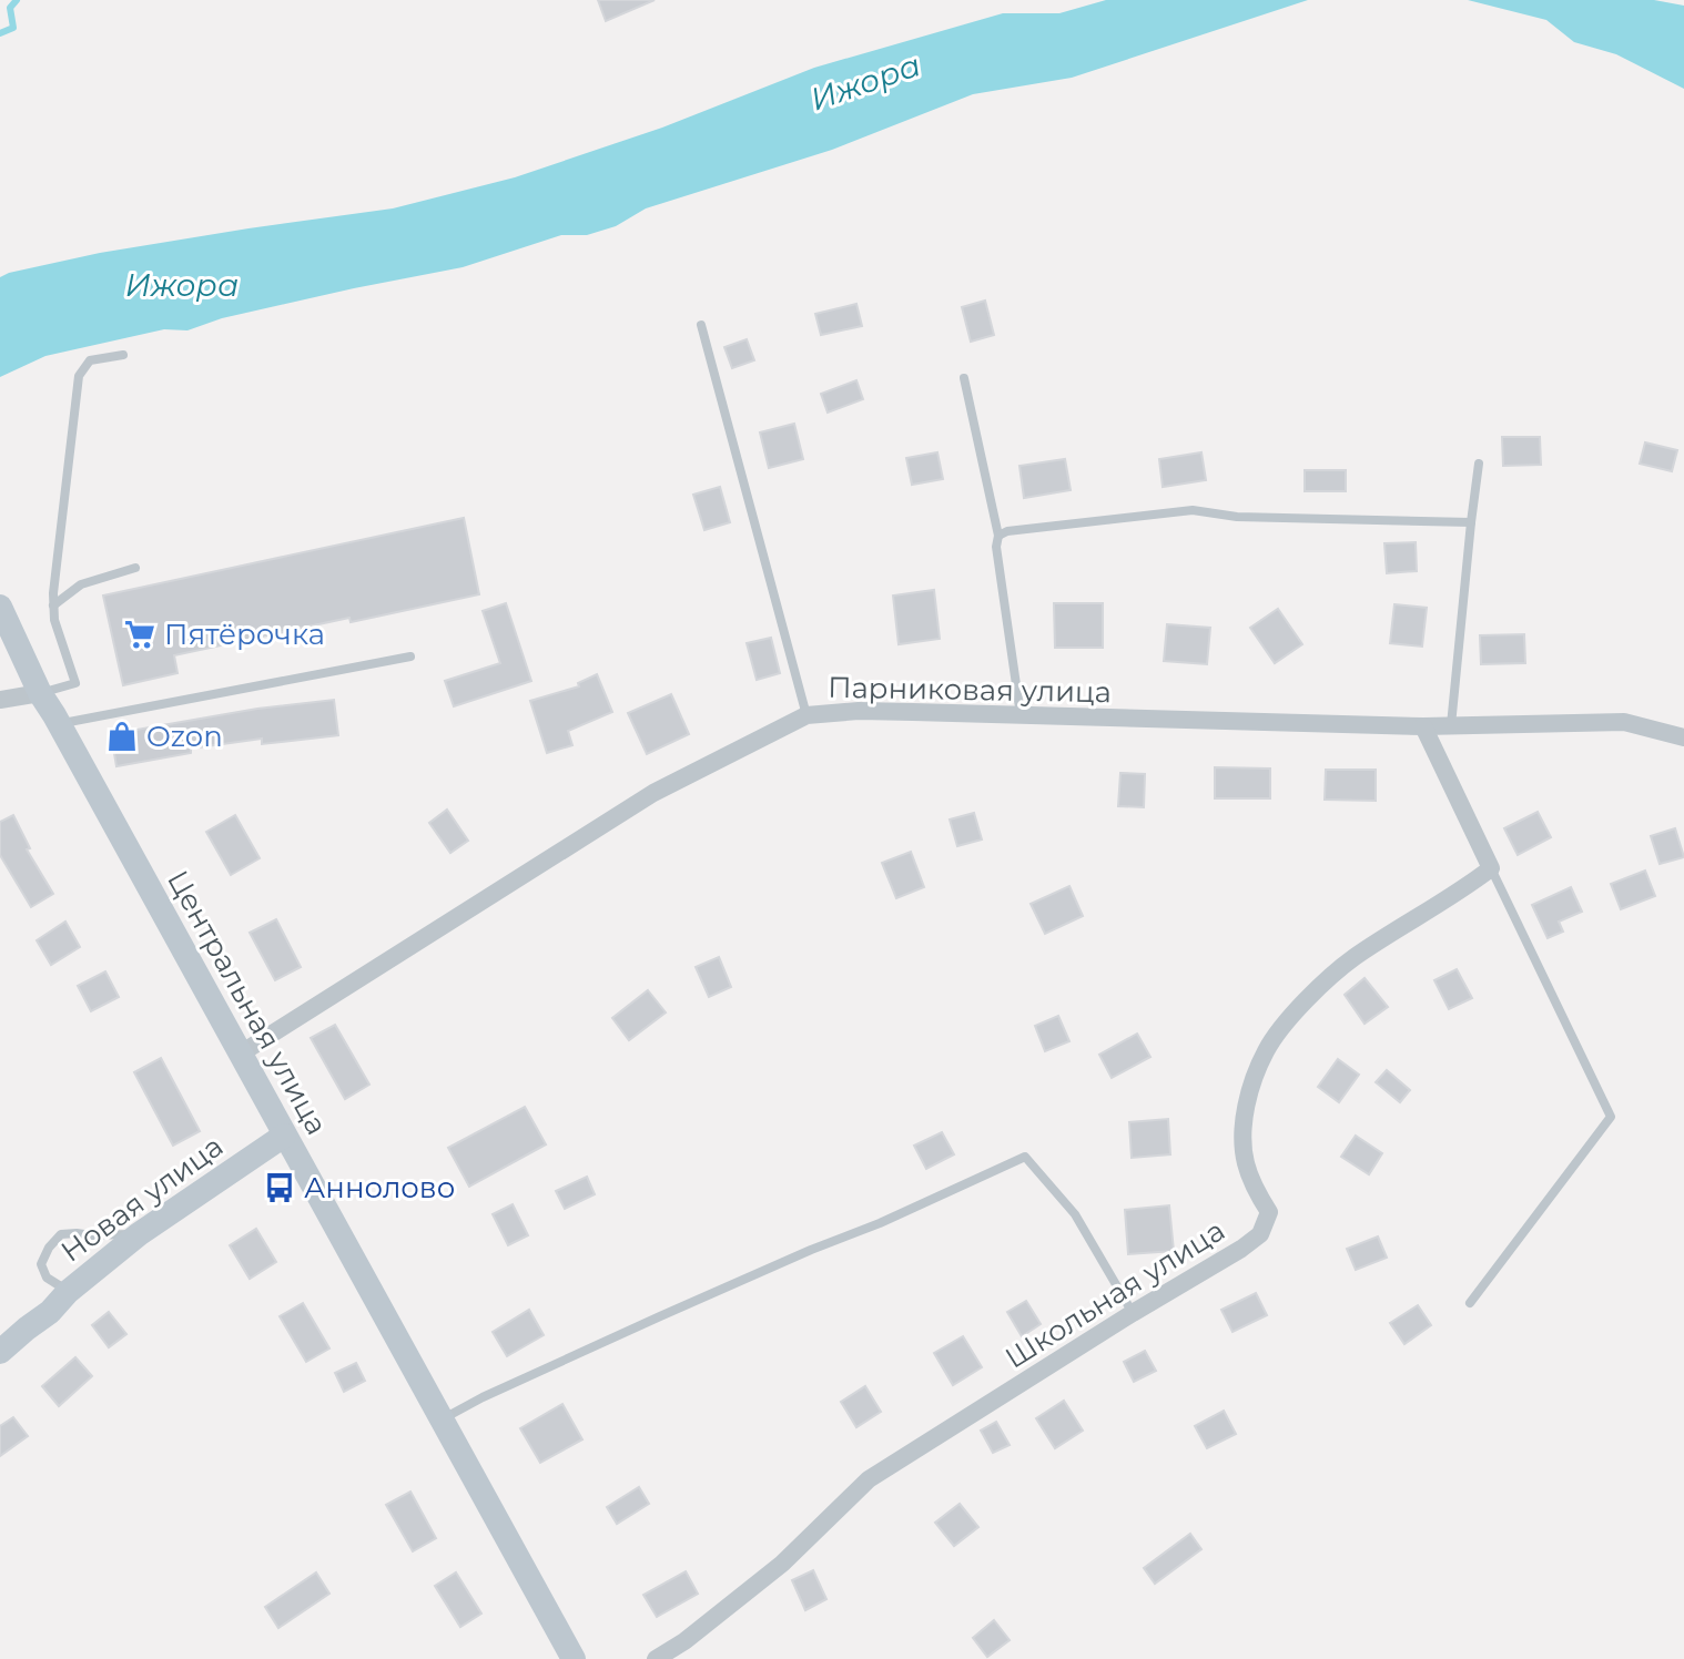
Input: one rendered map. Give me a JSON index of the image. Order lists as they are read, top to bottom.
{
  "streets": {
    "main road": ["Центральная улица", "Новая улица"],
    "street": ["Парниковая улица", "Школьная улица"]
  },
  "crossings": [
    ["Парниковая улица", "Центральная улица"],
    ["Центральная улица", "Новая улица"]
  ],
  "water": ["Ижора"],
  "places": {
    "supermarket": ["Пятёрочка"],
    "shop": ["Ozon"],
    "bus stop": ["Аннолово"]
  }
}
